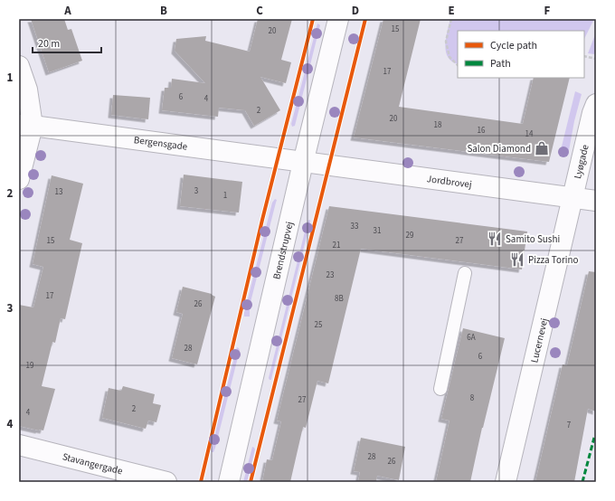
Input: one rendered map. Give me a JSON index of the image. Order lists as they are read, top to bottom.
{
  "streets": {
    "street": [
      "Bergensgade",
      "Lyøgade",
      "Jordbrovej",
      "Brendstrupvej",
      "Lucernevej",
      "Stavangergade"
    ]
  },
  "crossings": [
    ["Bergensgade", "Jordbrovej"],
    ["Bergensgade", "Brendstrupvej"],
    ["Lyøgade", "Jordbrovej"],
    ["Lyøgade", "Lucernevej"],
    ["Jordbrovej", "Brendstrupvej"],
    ["Jordbrovej", "Lucernevej"]
  ],
  "places": {
    "shop": ["Salon Diamond"],
    "restaurant": ["Samito Sushi", "Pizza Torino"]
  },
  "house_numbers": [
    "15",
    "20",
    "17",
    "6",
    "4",
    "2",
    "20",
    "18",
    "16",
    "14",
    "3",
    "13",
    "1",
    "33",
    "31",
    "29",
    "15",
    "27",
    "21",
    "23",
    "17",
    "8B",
    "26",
    "25",
    "6A",
    "28",
    "6",
    "19",
    "8",
    "27",
    "2",
    "4",
    "7",
    "28",
    "26"
  ],
  "legend": ["Cycle path", "Path"],
  "scale_bar": "20 m",
  "grid": {
    "columns": [
      "A",
      "B",
      "C",
      "D",
      "E",
      "F"
    ],
    "rows": [
      "1",
      "2",
      "3",
      "4"
    ]
  }
}
